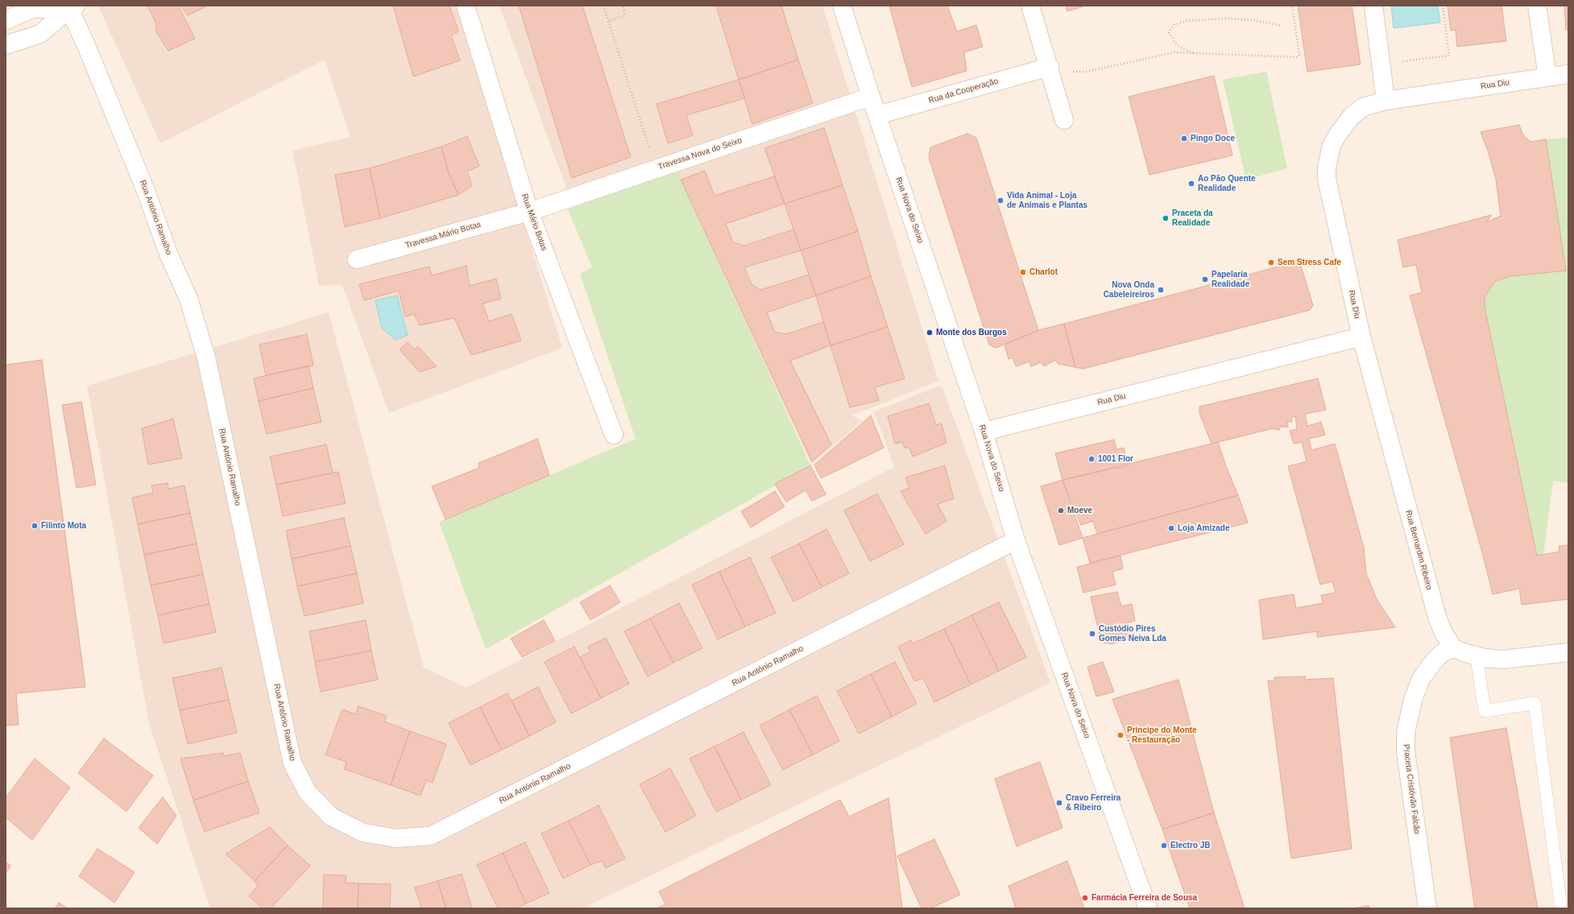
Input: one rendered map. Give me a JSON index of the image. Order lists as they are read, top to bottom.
{
  "streets": {
    "street": [
      "Rua Diu",
      "Rua da Cooperação",
      "Travessa Nova do Seixo",
      "Rua Nova do Seixo",
      "Rua António Ramalho",
      "Rua Mário Botas",
      "Travessa Mário Botas",
      "Rua Bernardim Ribeiro",
      "Praceta Cristóvão Falcão"
    ]
  },
  "crossings": [
    ["Rua Diu", "Rua Nova do Seixo"],
    ["Rua Diu", "Rua Bernardim Ribeiro"],
    ["Rua da Cooperação", "Rua Nova do Seixo"],
    ["Travessa Nova do Seixo", "Rua Nova do Seixo"],
    ["Travessa Nova do Seixo", "Rua Mário Botas"],
    ["Travessa Nova do Seixo", "Travessa Mário Botas"],
    ["Rua Nova do Seixo", "Rua António Ramalho"],
    ["Rua Mário Botas", "Travessa Mário Botas"],
    ["Rua Bernardim Ribeiro", "Praceta Cristóvão Falcão"]
  ],
  "places": [
    "Pingo Doce",
    "Ao Pão Quente Realidade",
    "Vida Animal - Loja de Animais e Plantas",
    "Praceta da Realidade",
    "Sem Stress Cafe",
    "Charlot",
    "Papelaria Realidade",
    "Nova Onda Cabeleireiros",
    "Monte dos Burgos",
    "1001 Flor",
    "Moeve",
    "Filinto Mota",
    "Loja Amizade",
    "Custódio Pires Gomes Neiva Lda",
    "Principe do Monte - Restauração",
    "Cravo Ferreira & Ribeiro",
    "Electro JB",
    "Farmácia Ferreira de Sousa"
  ]
}
